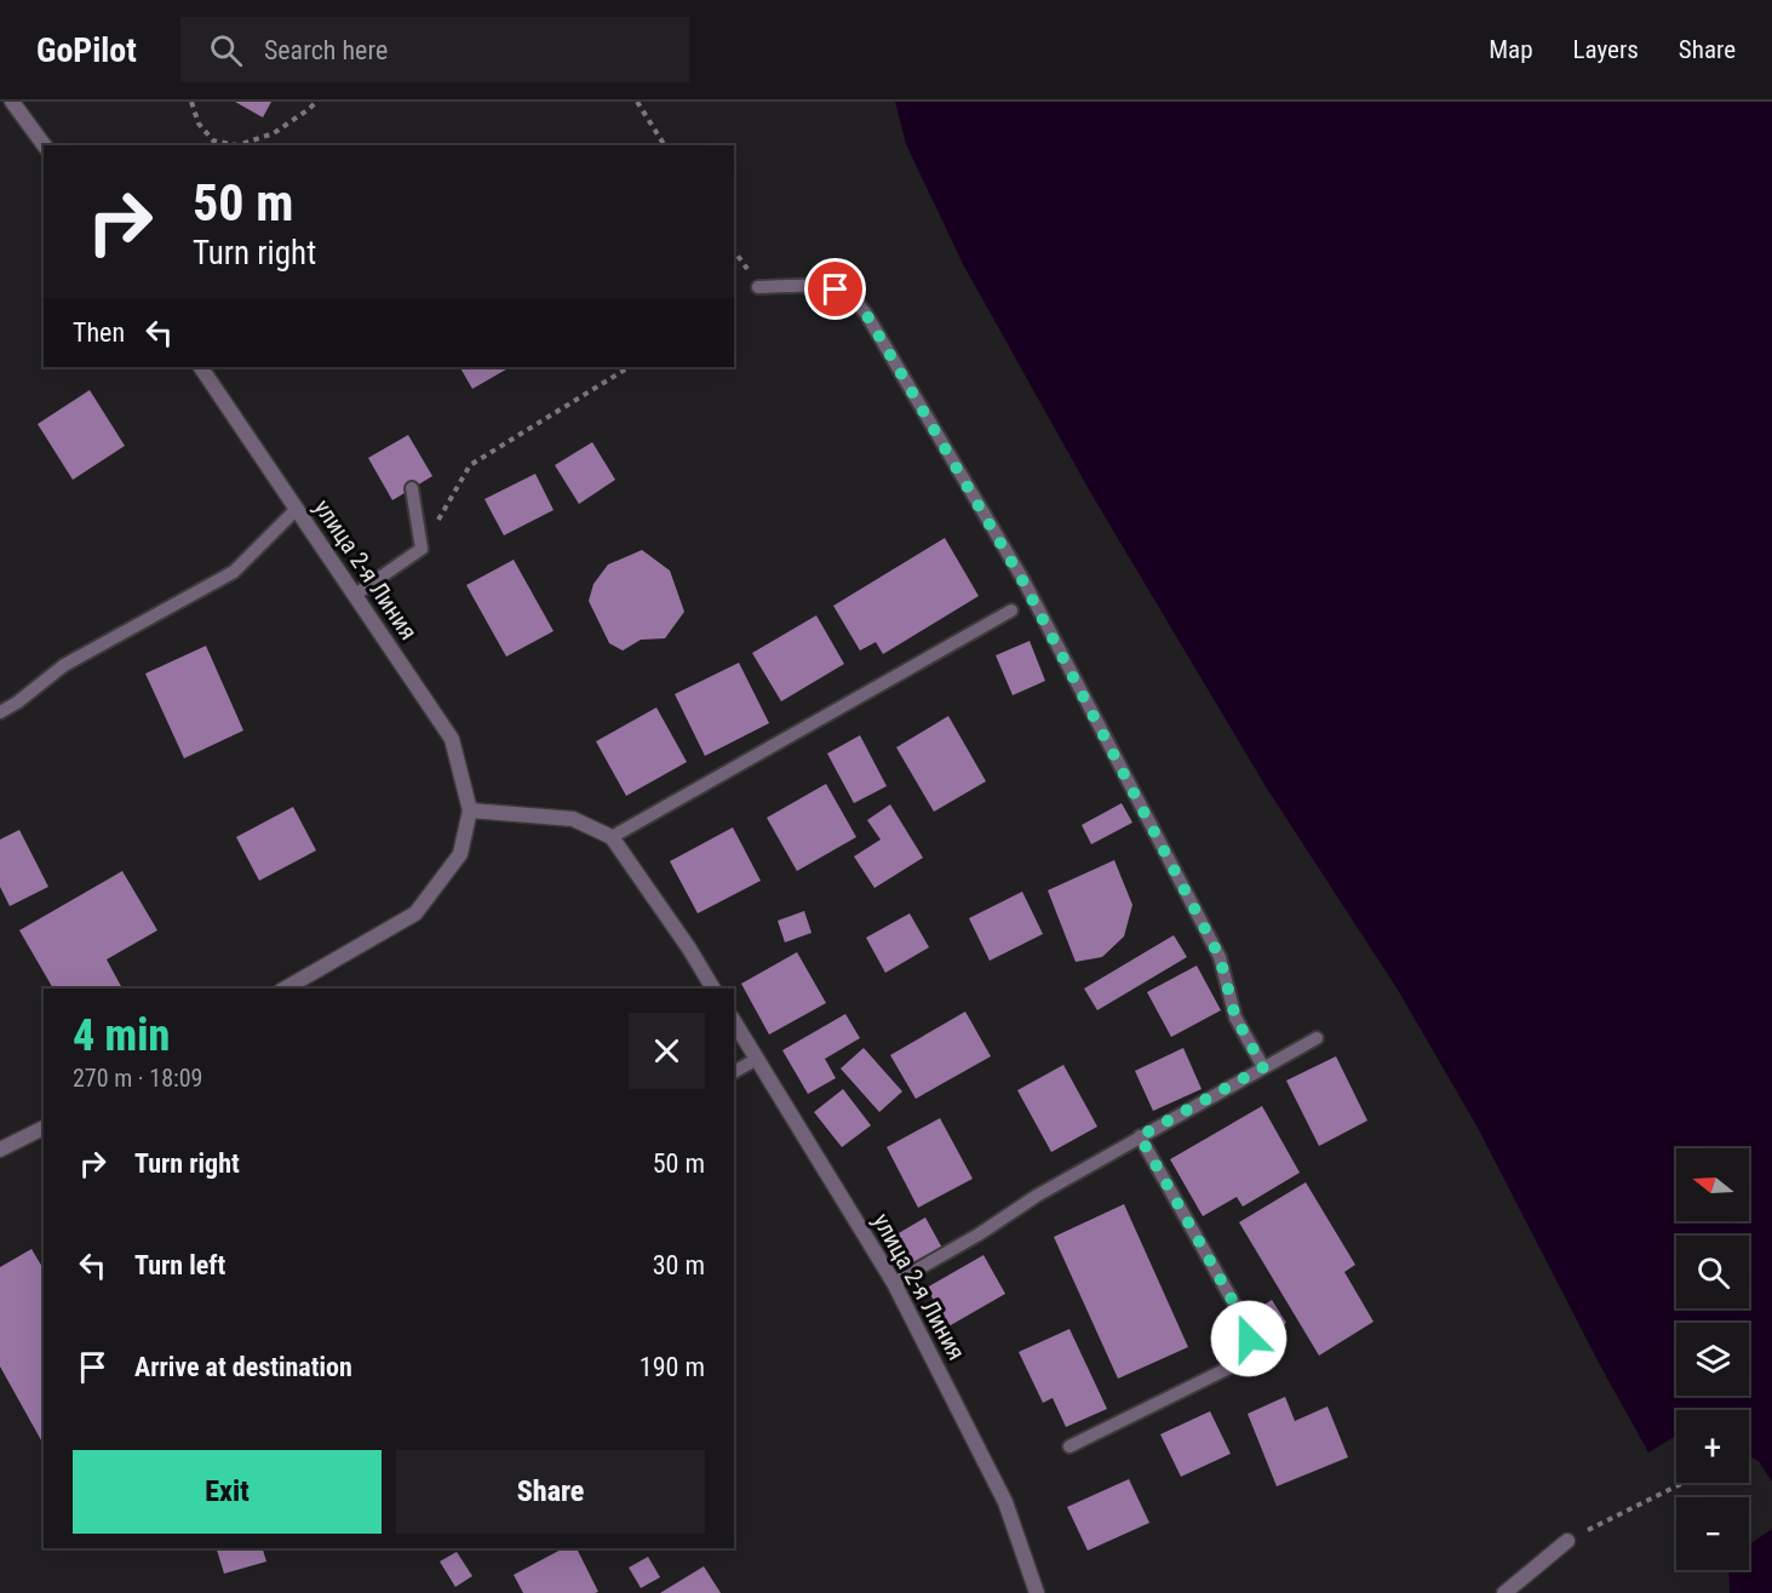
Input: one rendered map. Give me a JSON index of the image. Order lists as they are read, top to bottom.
{
  "streets": {
    "street": ["улица 2-я Линия"]
  },
  "north": "left",
  "page": {
    "header": "GoPilot",
    "search": "Search here",
    "nav": ["Map", "Layers", "Share"],
    "turn": ["50 m", "Turn right"],
    "then": "Then",
    "heading": ["4 min", "270 m · 18:09"],
    "list": [
      {
        "name": "Turn right",
        "value": "50 m"
      },
      {
        "name": "Turn left",
        "value": "30 m"
      },
      {
        "name": "Arrive at destination",
        "value": "190 m"
      }
    ],
    "map_buttons": ["+", "−"],
    "buttons": ["Exit", "Share"]
  }
}
